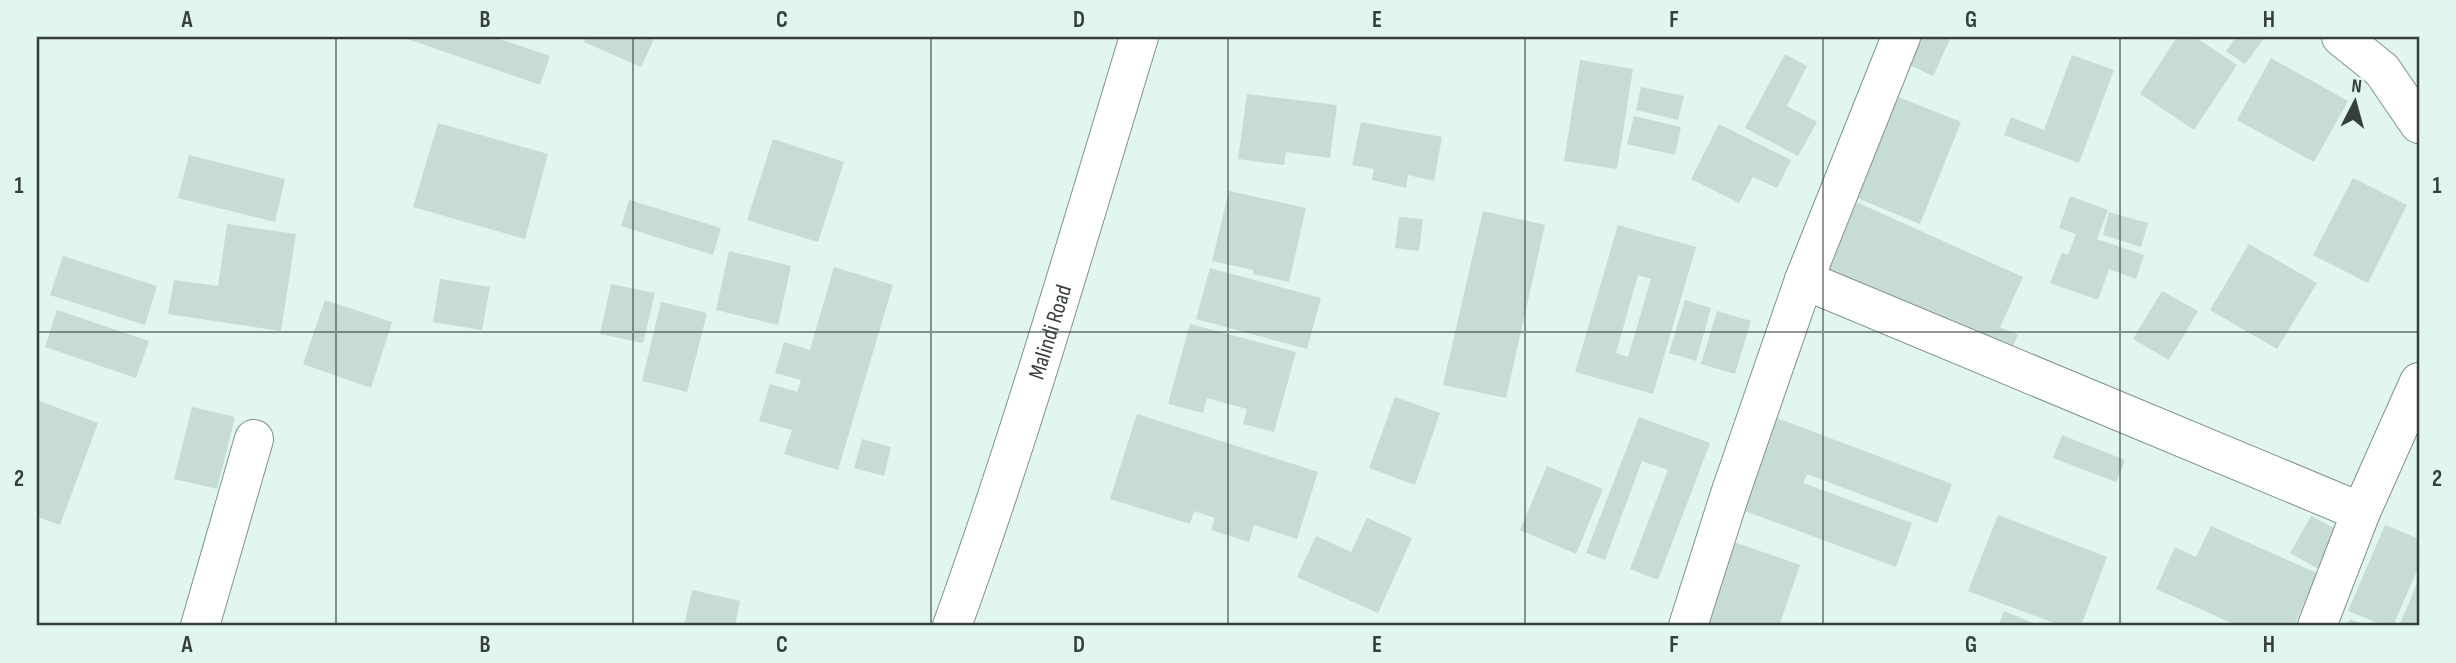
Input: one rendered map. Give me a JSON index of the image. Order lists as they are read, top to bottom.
{
  "streets": {
    "main road": ["Malindi Road"]
  },
  "north": "top",
  "grid": {
    "columns": [
      "A",
      "B",
      "C",
      "D",
      "E",
      "F",
      "G",
      "H"
    ],
    "rows": ["1", "2"]
  }
}
